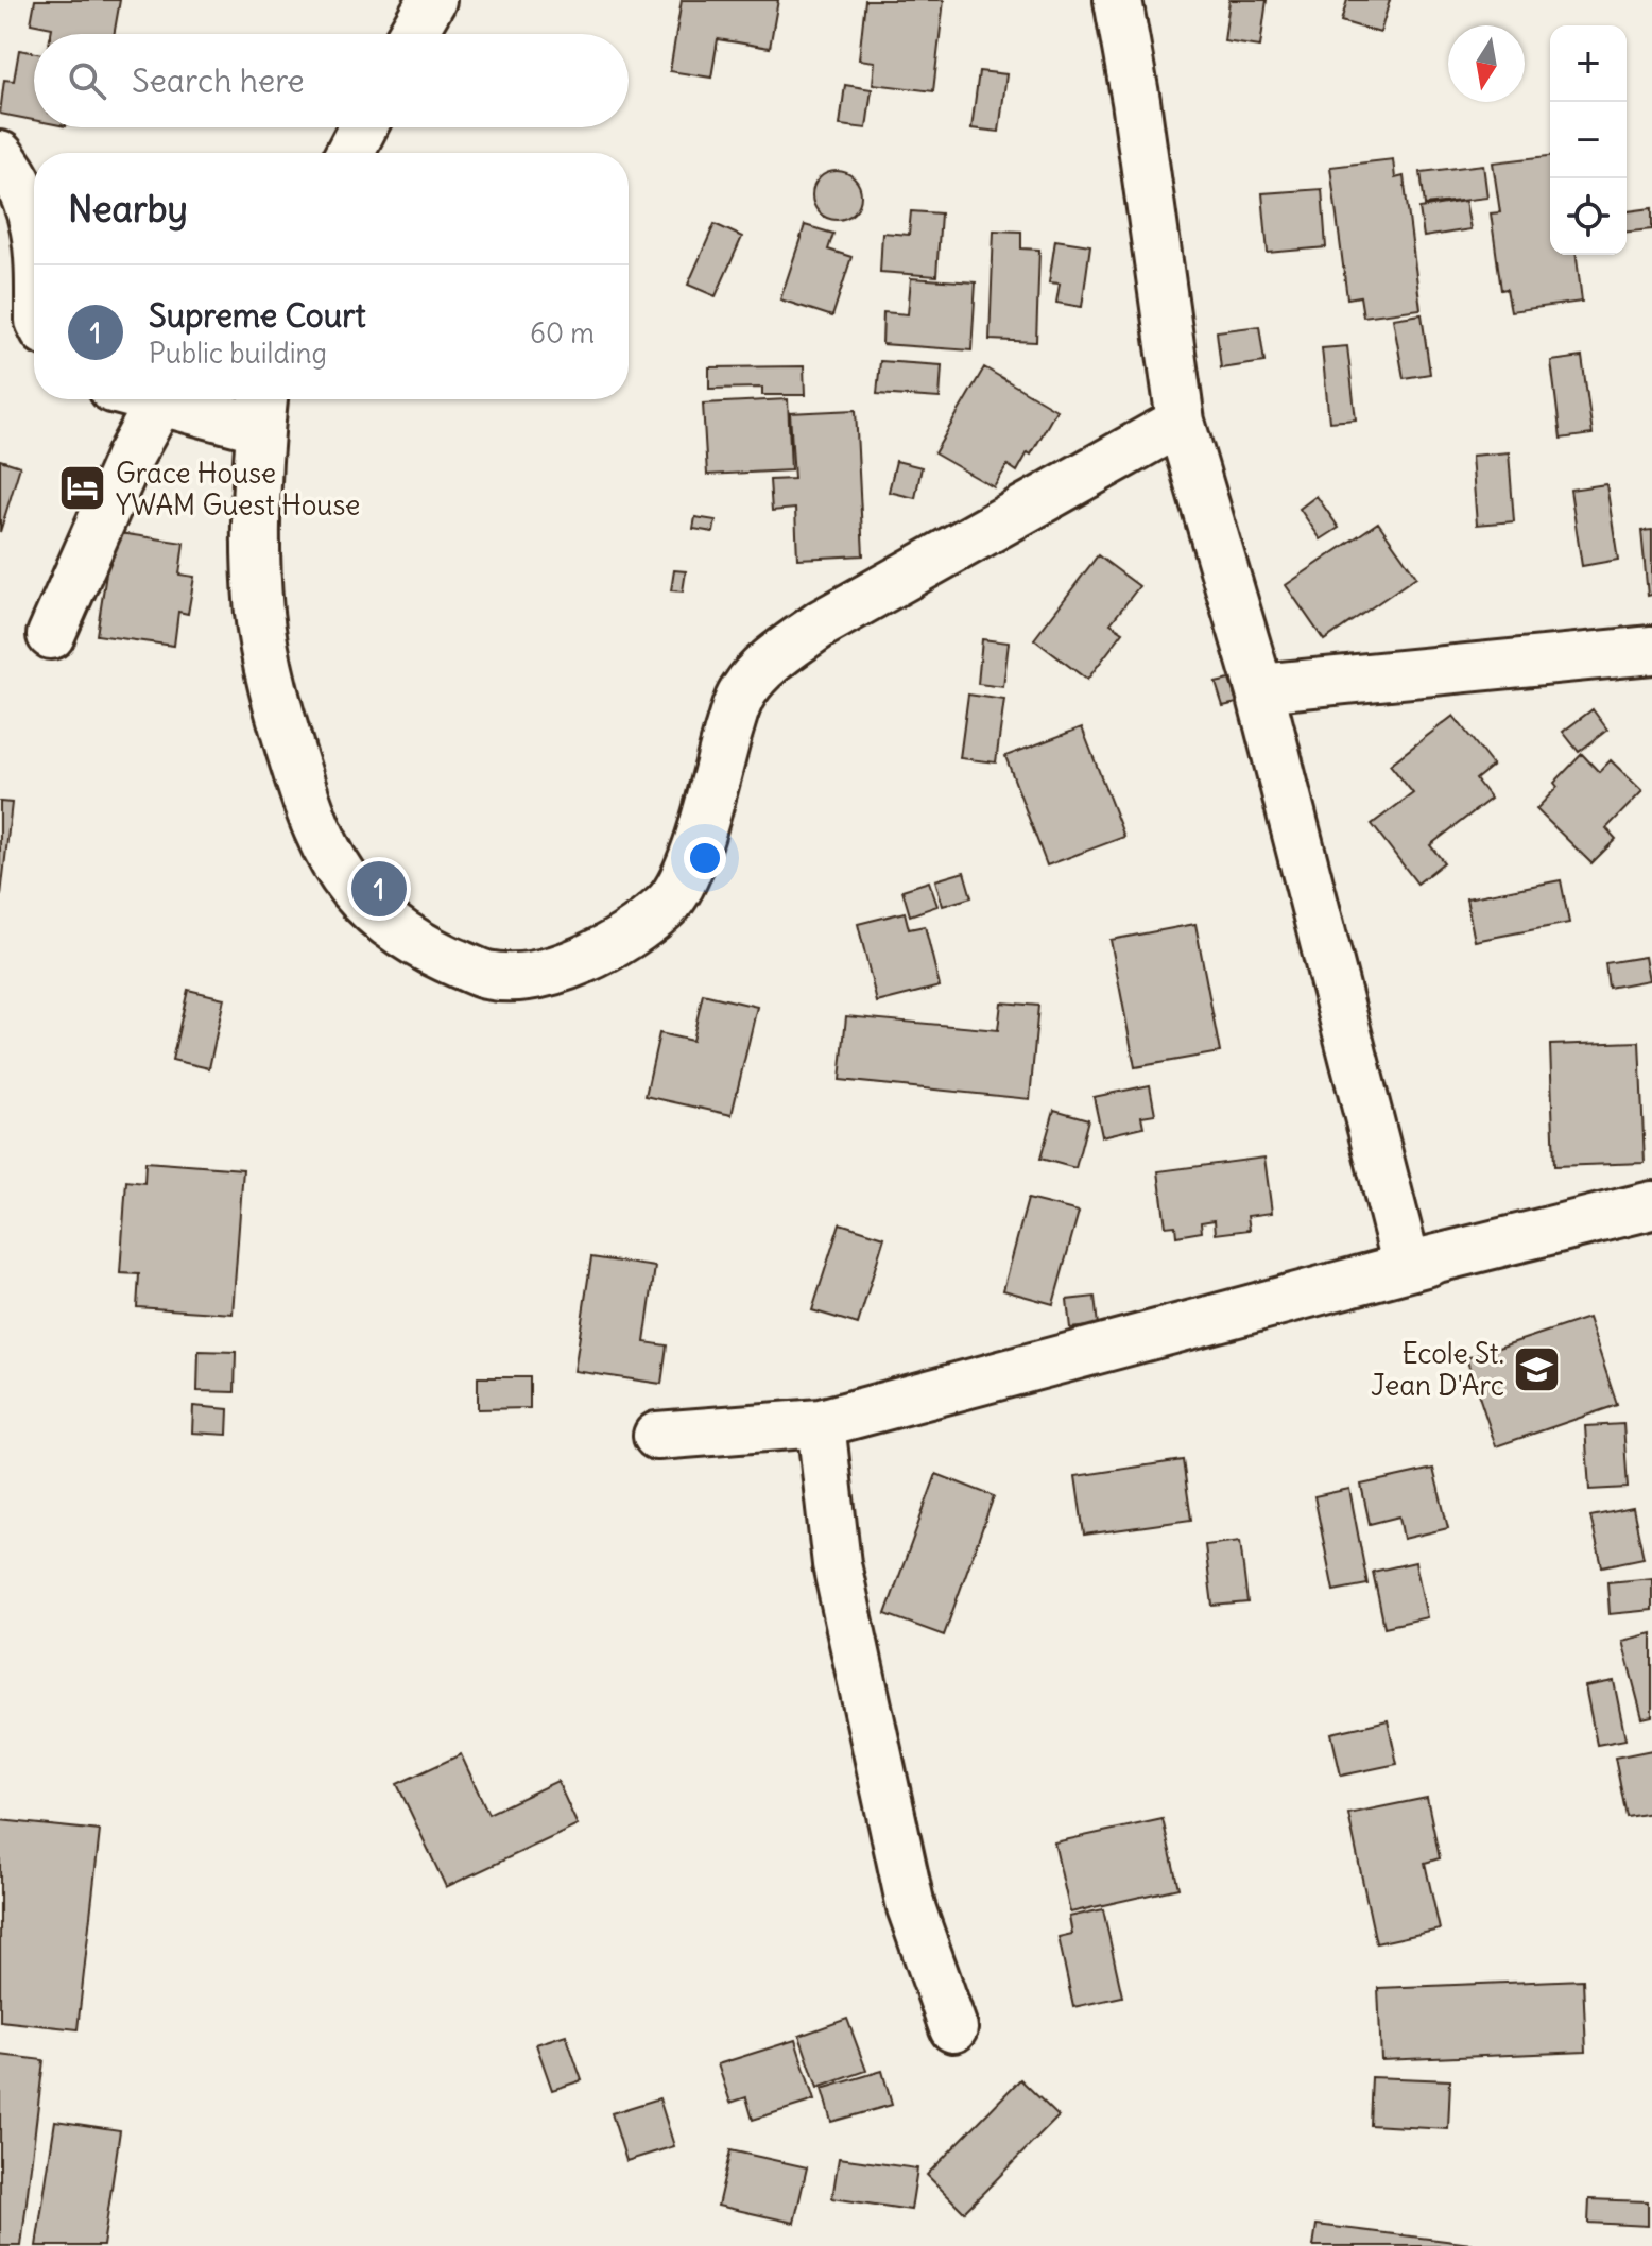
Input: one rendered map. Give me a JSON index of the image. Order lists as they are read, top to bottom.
{
  "places": {
    "hotel": ["Grace House YWAM Guest House"],
    "school or university": ["Ecole St. Jean D'Arc"]
  },
  "north": "bottom",
  "page": {
    "map_buttons": ["+", "−"],
    "search": "Search here",
    "heading": "Nearby",
    "list": [
      {
        "mark": "1",
        "name": "Supreme Court",
        "note": "Public building",
        "value": "60 m"
      }
    ],
    "pins": "1"
  }
}
